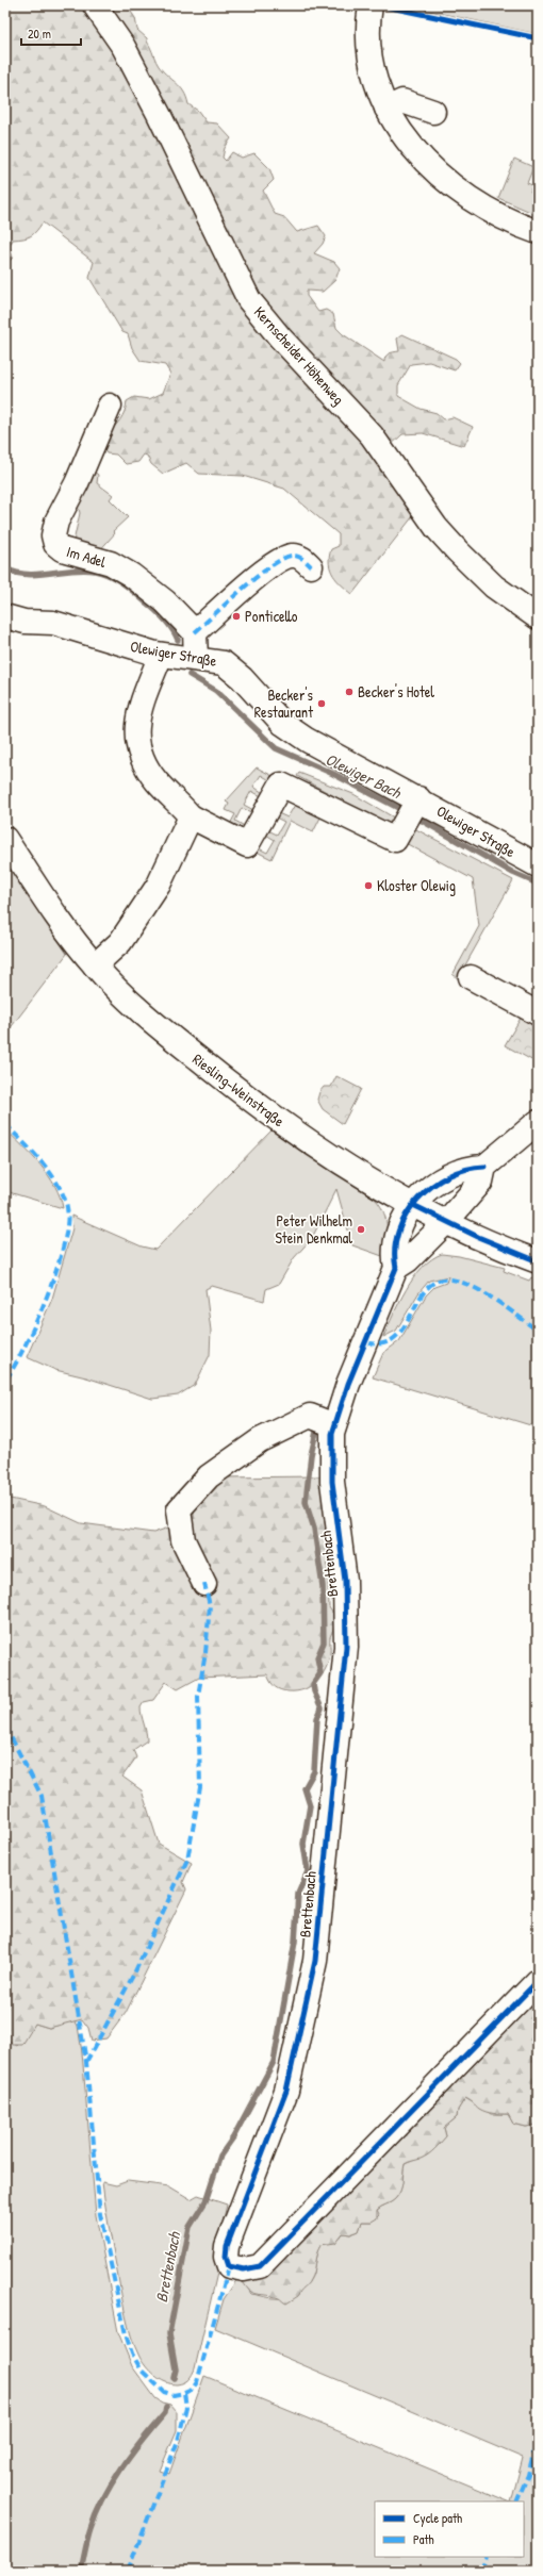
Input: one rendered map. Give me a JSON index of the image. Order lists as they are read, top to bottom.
{
  "streets": {
    "street": [
      "Kernscheider Höhenweg",
      "Im Adel",
      "Olewiger Straße",
      "Riesling-Weinstraße",
      "Brettenbach"
    ]
  },
  "crossings": [
    ["Riesling-Weinstraße", "Brettenbach"]
  ],
  "water": ["Olewiger Bach", "Brettenbach"],
  "places": [
    "Ponticello",
    "Becker's Hotel",
    "Becker's Restaurant",
    "Kloster Olewig",
    "Peter Wilhelm Stein Denkmal"
  ],
  "legend": ["Cycle path", "Path"],
  "scale_bar": "20 m"
}
